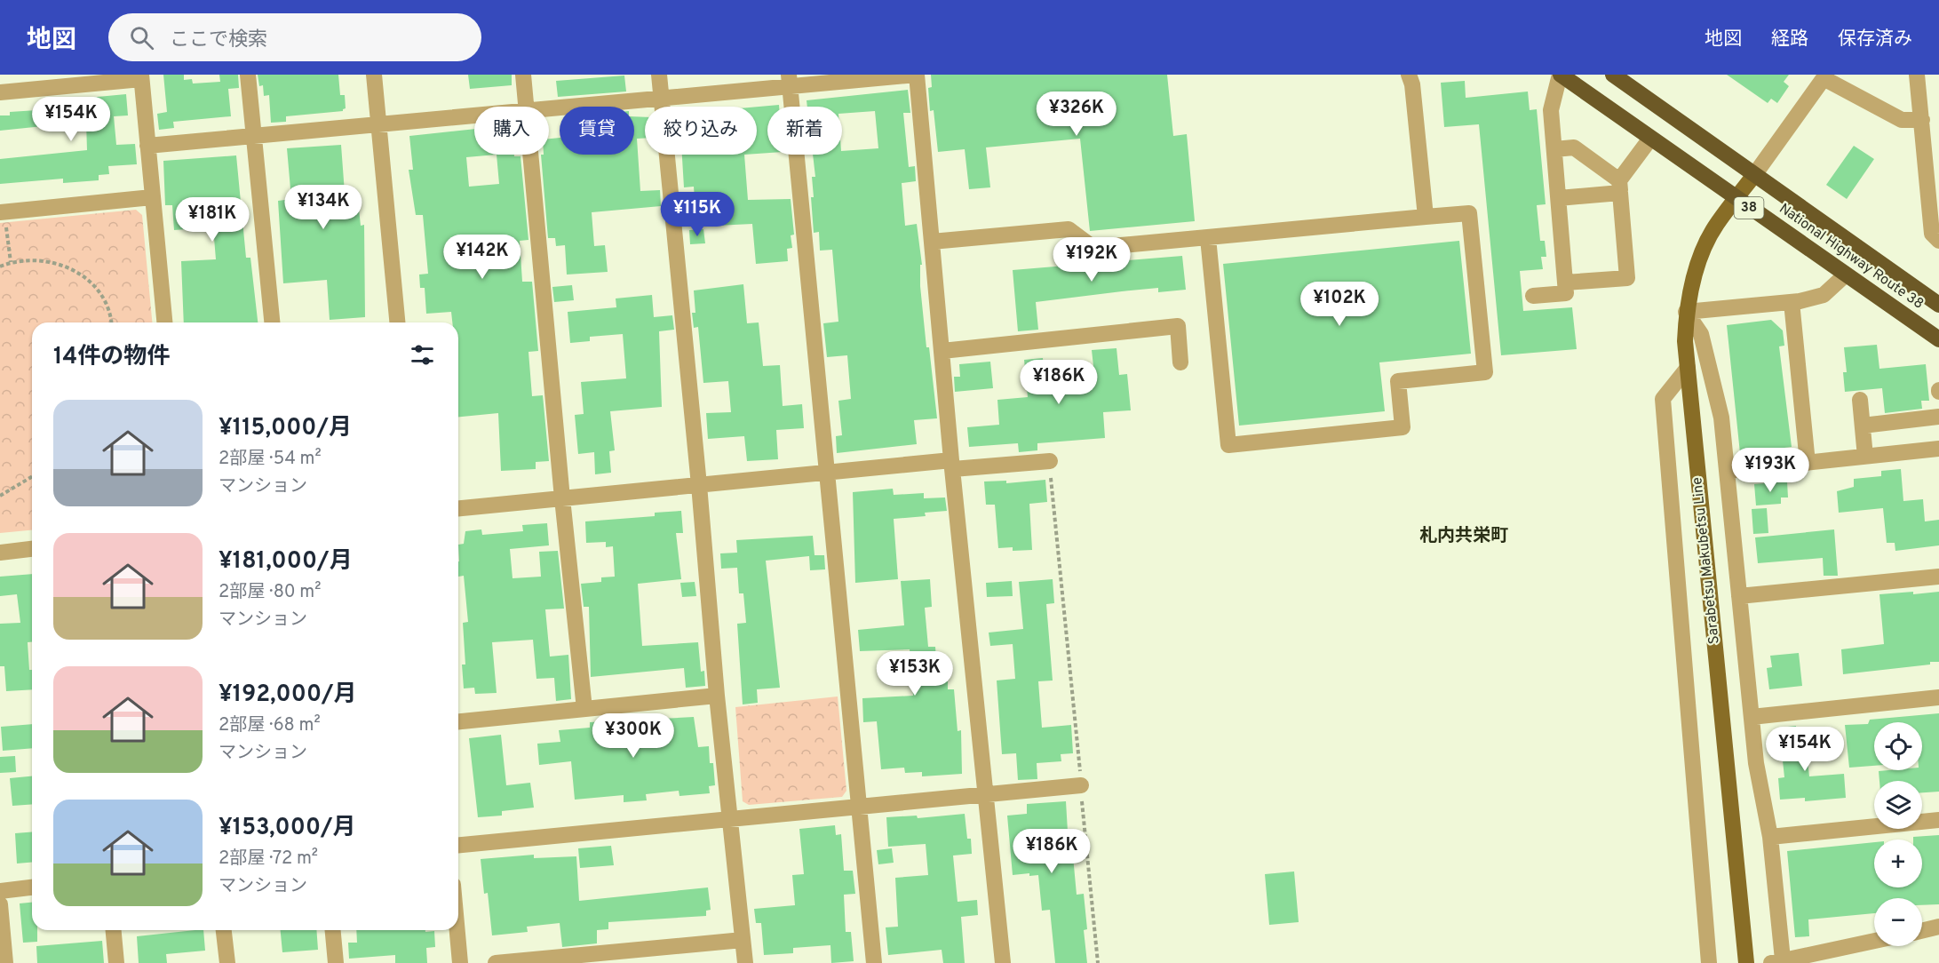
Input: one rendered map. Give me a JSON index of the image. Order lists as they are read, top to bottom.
{
  "streets": {
    "highway": ["38", "National Highway Route 38"],
    "main road": ["Sarabetsu Makubetsu Line"]
  },
  "crossings": [
    ["National Highway Route 38", "Sarabetsu Makubetsu Line"]
  ],
  "districts": ["札内共栄町"],
  "page": {
    "header": "地図",
    "search": "ここで検索",
    "nav": ["地図", "経路", "保存済み"],
    "price": [
      "¥326K",
      "¥154K",
      "¥134K",
      "¥115K",
      "¥181K",
      "¥142K",
      "¥192K",
      "¥102K",
      "¥186K",
      "¥193K",
      "¥153K",
      "¥300K",
      "¥154K",
      "¥186K"
    ],
    "chip": [
      "購入",
      "賃貸",
      "絞り込み",
      "新着"
    ],
    "heading": "14件の物件",
    "list": [
      {
        "name": "¥115,000/月",
        "note": "2部屋 · 54 m² · マンション"
      },
      {
        "name": "¥181,000/月",
        "note": "2部屋 · 80 m² · マンション"
      },
      {
        "name": "¥192,000/月",
        "note": "2部屋 · 68 m² · マンション"
      },
      {
        "name": "¥153,000/月",
        "note": "2部屋 · 72 m² · マンション"
      }
    ],
    "map_buttons": ["+", "−"]
  }
}
